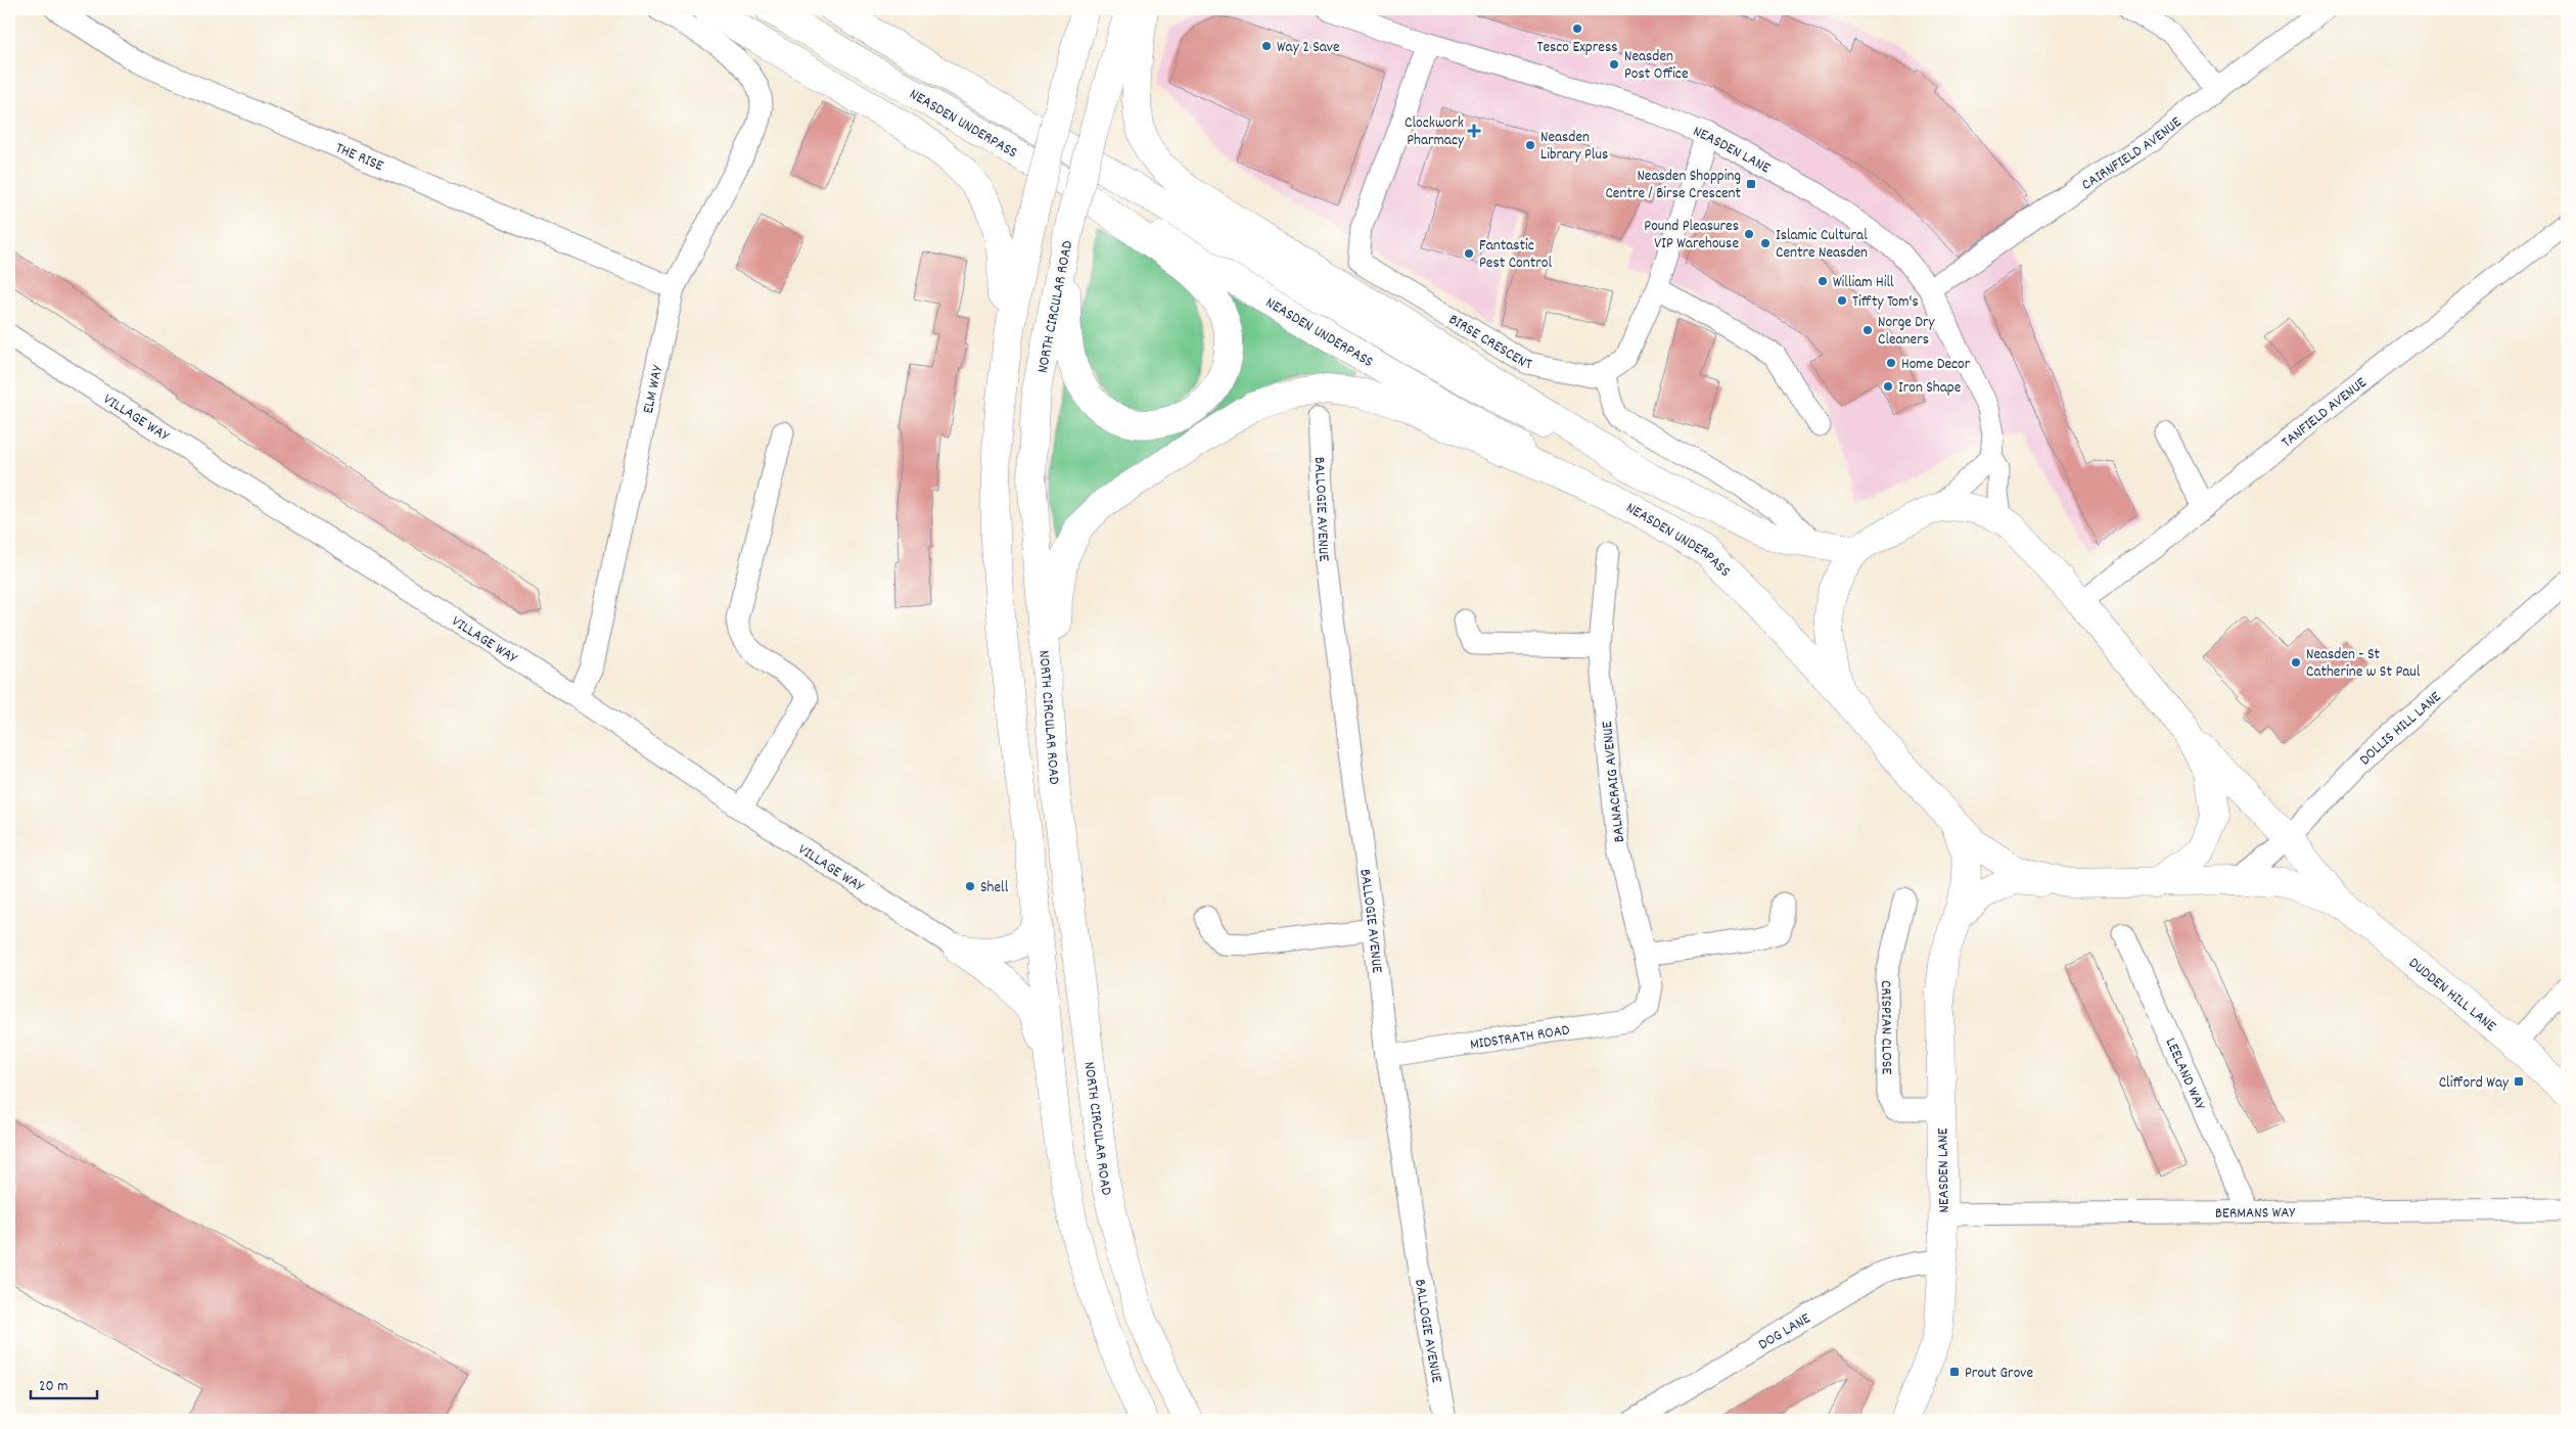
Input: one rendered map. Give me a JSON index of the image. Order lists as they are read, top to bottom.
{
  "streets": {
    "main road": [
      "NEASDEN UNDERPASS",
      "NEASDEN LANE",
      "NORTH CIRCULAR ROAD",
      "DUDDEN HILL LANE"
    ],
    "street": [
      "CAIRNFIELD AVENUE",
      "THE RISE",
      "BIRSE CRESCENT",
      "ELM WAY",
      "TANFIELD AVENUE",
      "VILLAGE WAY",
      "BALLOGIE AVENUE",
      "DOLLIS HILL LANE",
      "BALNACRAIG AVENUE",
      "CRISPIAN CLOSE",
      "MIDSTRATH ROAD",
      "LEELAND WAY",
      "BERMANS WAY",
      "DOG LANE"
    ]
  },
  "crossings": [
    ["NEASDEN UNDERPASS", "NEASDEN LANE"],
    ["NEASDEN UNDERPASS", "DUDDEN HILL LANE"],
    ["NEASDEN LANE", "CAIRNFIELD AVENUE"],
    ["NEASDEN LANE", "BIRSE CRESCENT"],
    ["NEASDEN LANE", "DUDDEN HILL LANE"],
    ["NEASDEN LANE", "CRISPIAN CLOSE"],
    ["NEASDEN LANE", "BERMANS WAY"],
    ["NEASDEN LANE", "DOG LANE"],
    ["THE RISE", "ELM WAY"],
    ["ELM WAY", "VILLAGE WAY"],
    ["BALLOGIE AVENUE", "MIDSTRATH ROAD"],
    ["DOLLIS HILL LANE", "DUDDEN HILL LANE"],
    ["BALNACRAIG AVENUE", "MIDSTRATH ROAD"],
    ["LEELAND WAY", "BERMANS WAY"]
  ],
  "places": {
    "other": [
      "Tesco Express",
      "Way 2 Save",
      "Neasden Post Office",
      "Neasden Library Plus",
      "Pound Pleasures VIP Warehouse",
      "Islamic Cultural Centre Neasden",
      "Fantastic Pest Control",
      "William Hill",
      "Tiffty Tom's",
      "Norge Dry Cleaners",
      "Home Decor",
      "Iron Shape",
      "Neasden - St Catherine w St Paul",
      "Shell"
    ],
    "health": ["Clockwork Pharmacy"],
    "transit": ["Neasden Shopping Centre / Birse Crescent", "Clifford Way", "Prout Grove"]
  },
  "scale_bar": "20 m"
}
